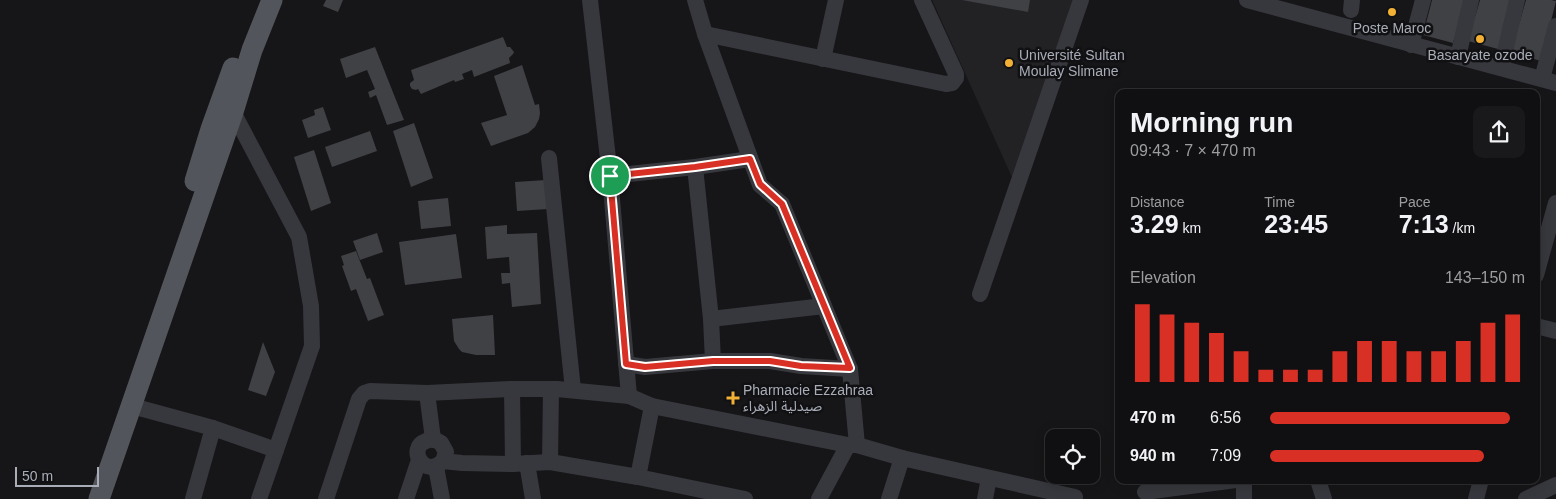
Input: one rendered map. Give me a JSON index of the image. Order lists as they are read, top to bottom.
{
  "places": {
    "other": ["Poste Maroc", "Basaryate ozode", "Université Sultan Moulay Slimane"],
    "health": ["Pharmacie Ezzahraa صيدلية الزهراء"]
  },
  "scale_bar": "50 m",
  "page": {
    "heading": ["Morning run", "09:43 · 7 × 470 m"],
    "stats": [
      ["Distance", "3.29 km"],
      ["Time", "23:45"],
      ["Pace", "7:13 /km"]
    ],
    "chart": ["Elevation", "143–150 m"],
    "list": [
      {
        "name": "470 m",
        "note": "6:56"
      },
      {
        "name": "940 m",
        "note": "7:09"
      }
    ],
    "scale": "50 m"
  }
}
